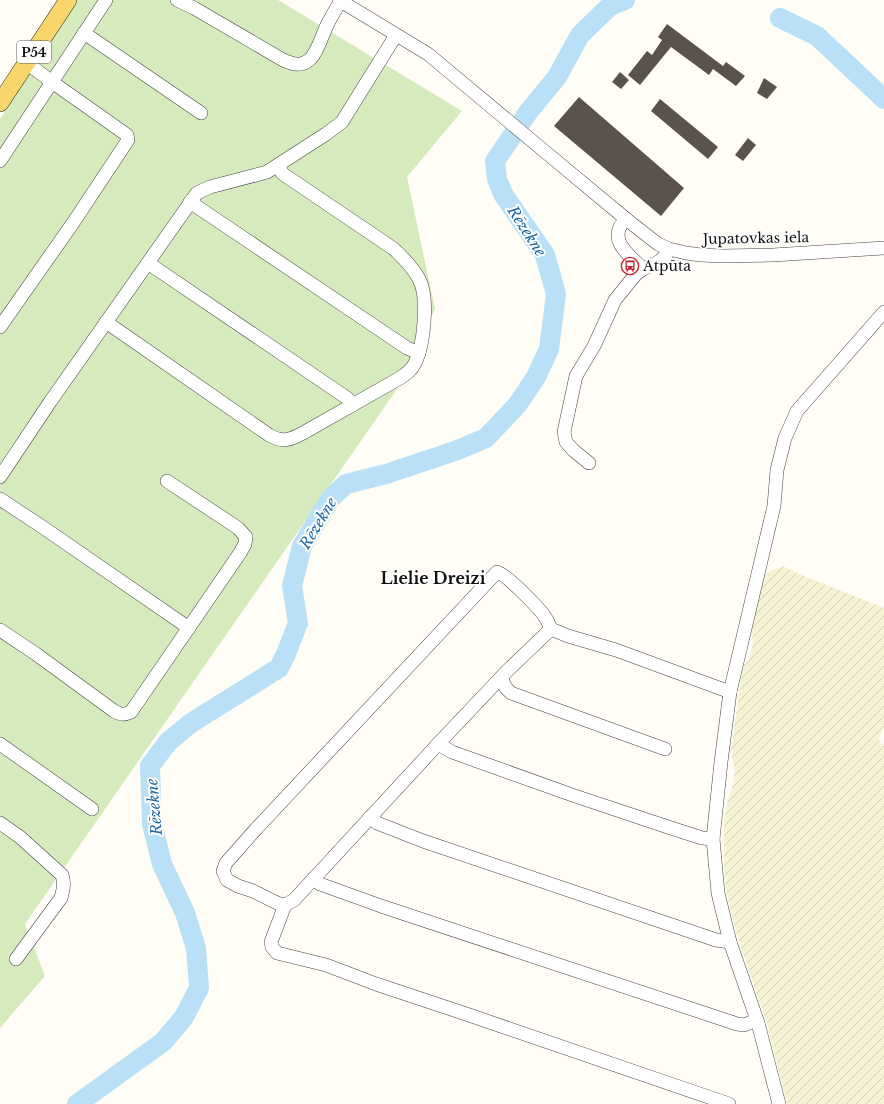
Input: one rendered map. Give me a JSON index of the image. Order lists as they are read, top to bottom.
{
  "streets": {
    "main road": ["P54"],
    "street": ["Jupatovkas iela"]
  },
  "districts": ["Lielie Dreizi"],
  "water": ["Rēzekne"],
  "places": {
    "bus stop": ["Atpūta"]
  }
}
